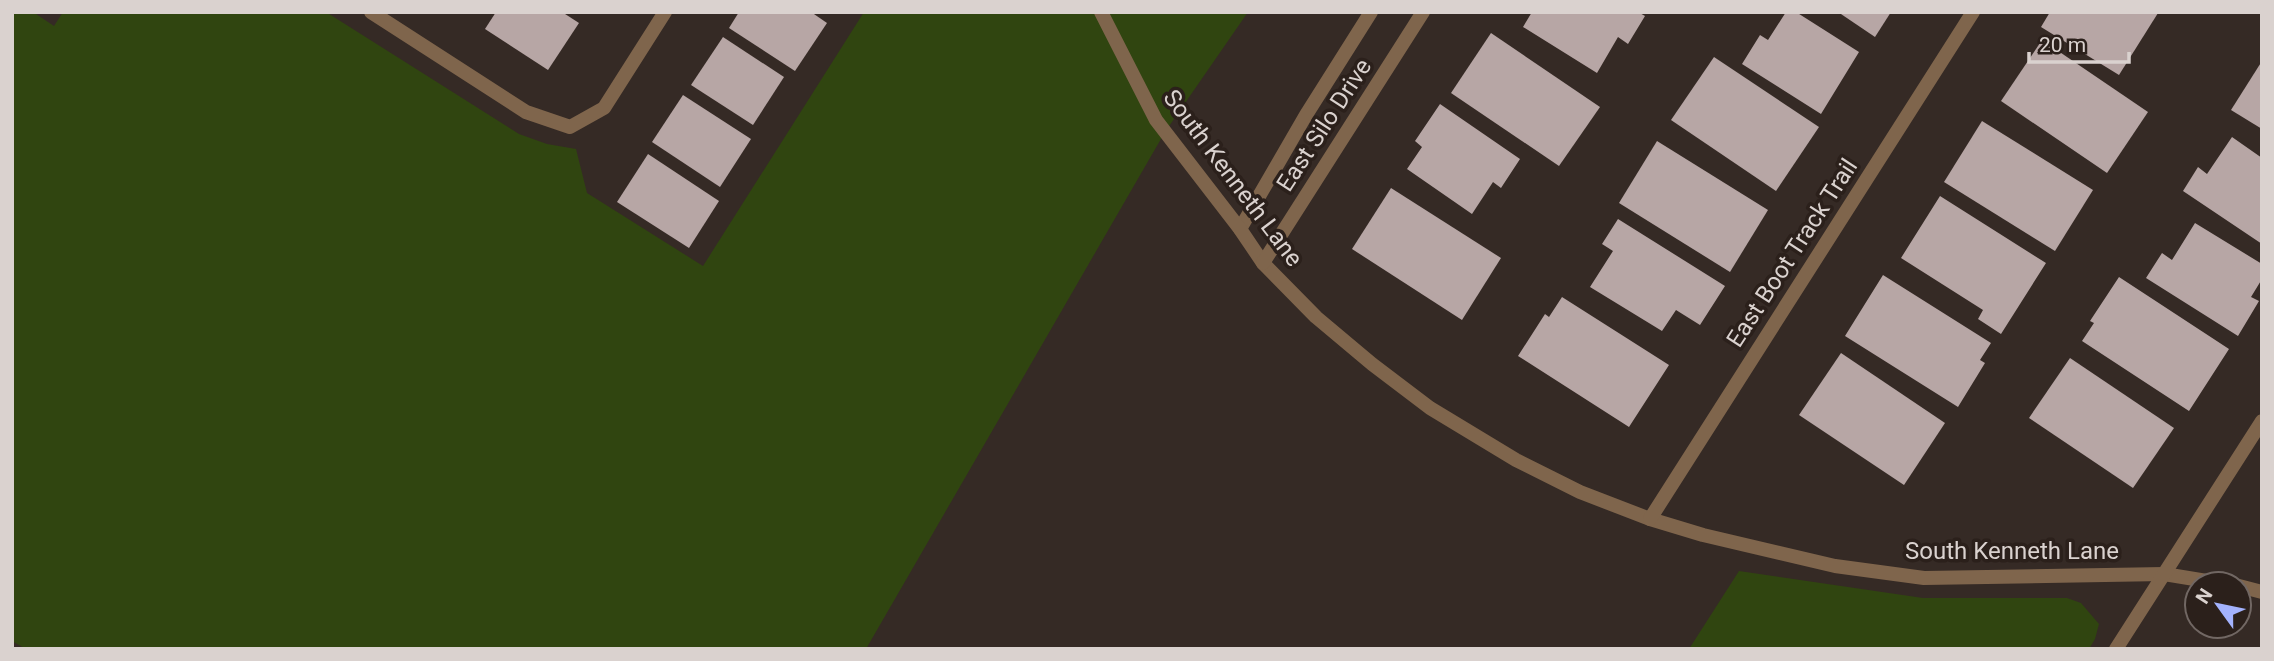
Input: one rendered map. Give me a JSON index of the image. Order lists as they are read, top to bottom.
{
  "streets": {
    "street": ["East Silo Drive", "South Kenneth Lane", "East Boot Track Trail"]
  },
  "crossings": [
    ["East Silo Drive", "South Kenneth Lane"],
    ["South Kenneth Lane", "East Boot Track Trail"]
  ],
  "scale_bar": "20 m",
  "north": "top left"
}
